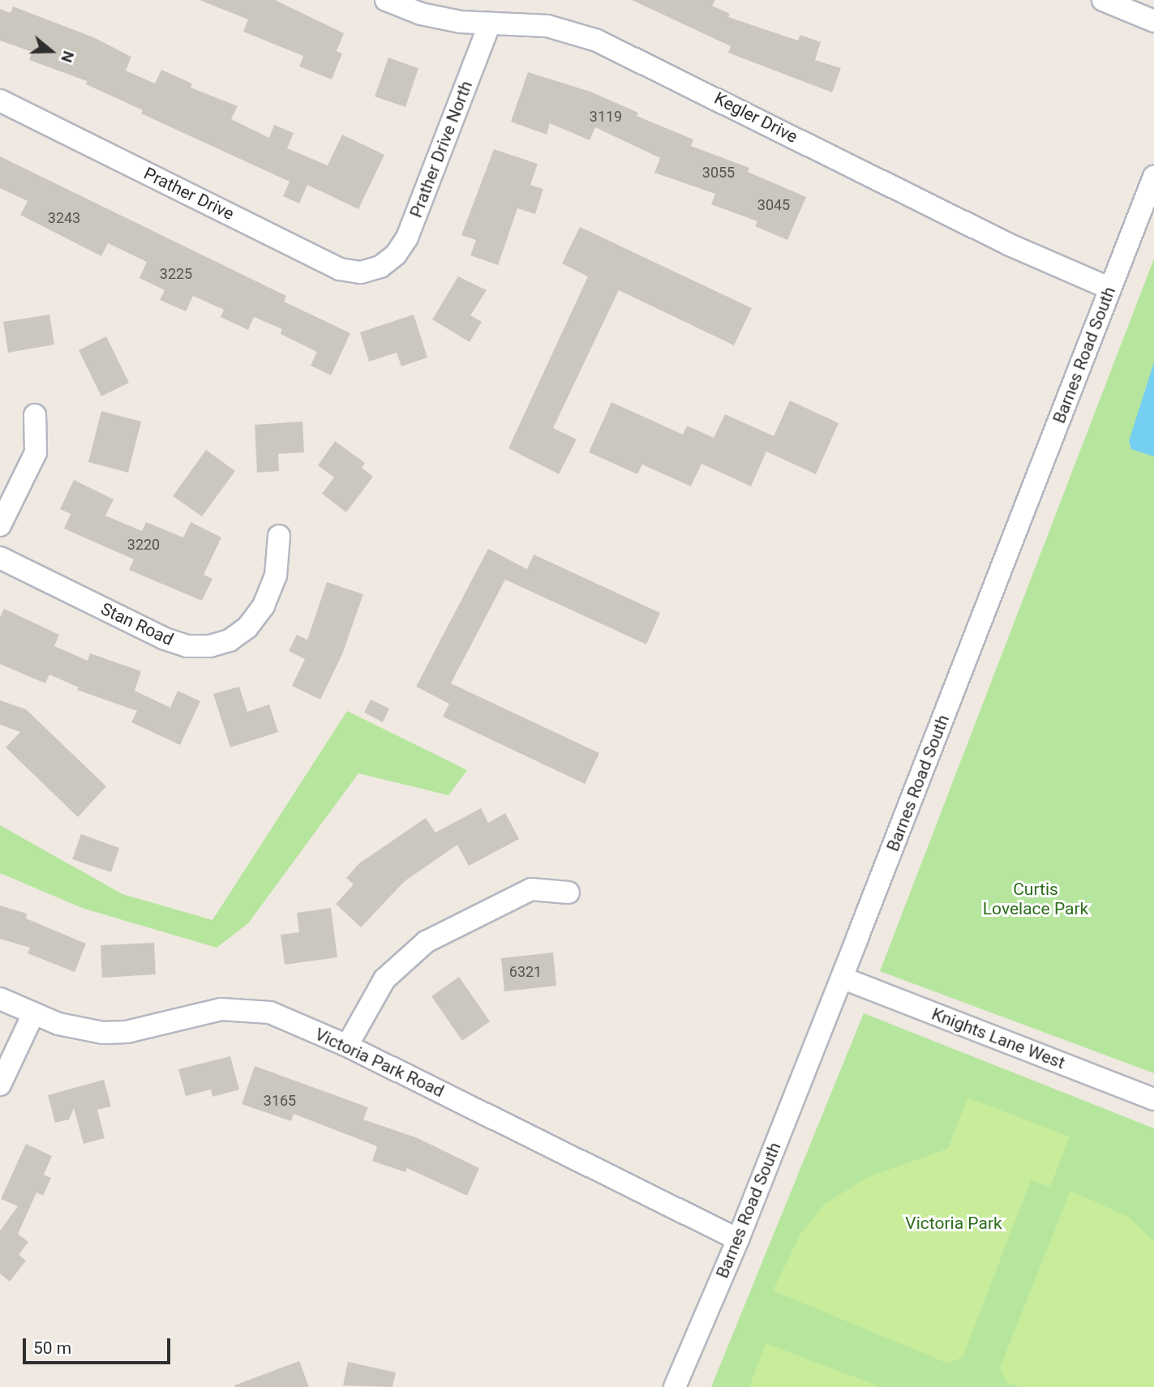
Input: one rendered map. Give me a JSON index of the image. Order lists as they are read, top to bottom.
{
  "streets": {
    "street": [
      "Kegler Drive",
      "Prather Drive North",
      "Prather Drive",
      "Barnes Road South",
      "Stan Road",
      "Knights Lane West",
      "Victoria Park Road"
    ]
  },
  "crossings": [
    ["Kegler Drive", "Prather Drive North"],
    ["Kegler Drive", "Barnes Road South"],
    ["Prather Drive North", "Prather Drive"],
    ["Barnes Road South", "Knights Lane West"],
    ["Barnes Road South", "Victoria Park Road"]
  ],
  "parks": ["Curtis Lovelace Park", "Victoria Park"],
  "house_numbers": [
    "3119",
    "3055",
    "3045",
    "3243",
    "3225",
    "3220",
    "6321",
    "3165"
  ],
  "scale_bar": "50 m",
  "north": "right"
}
